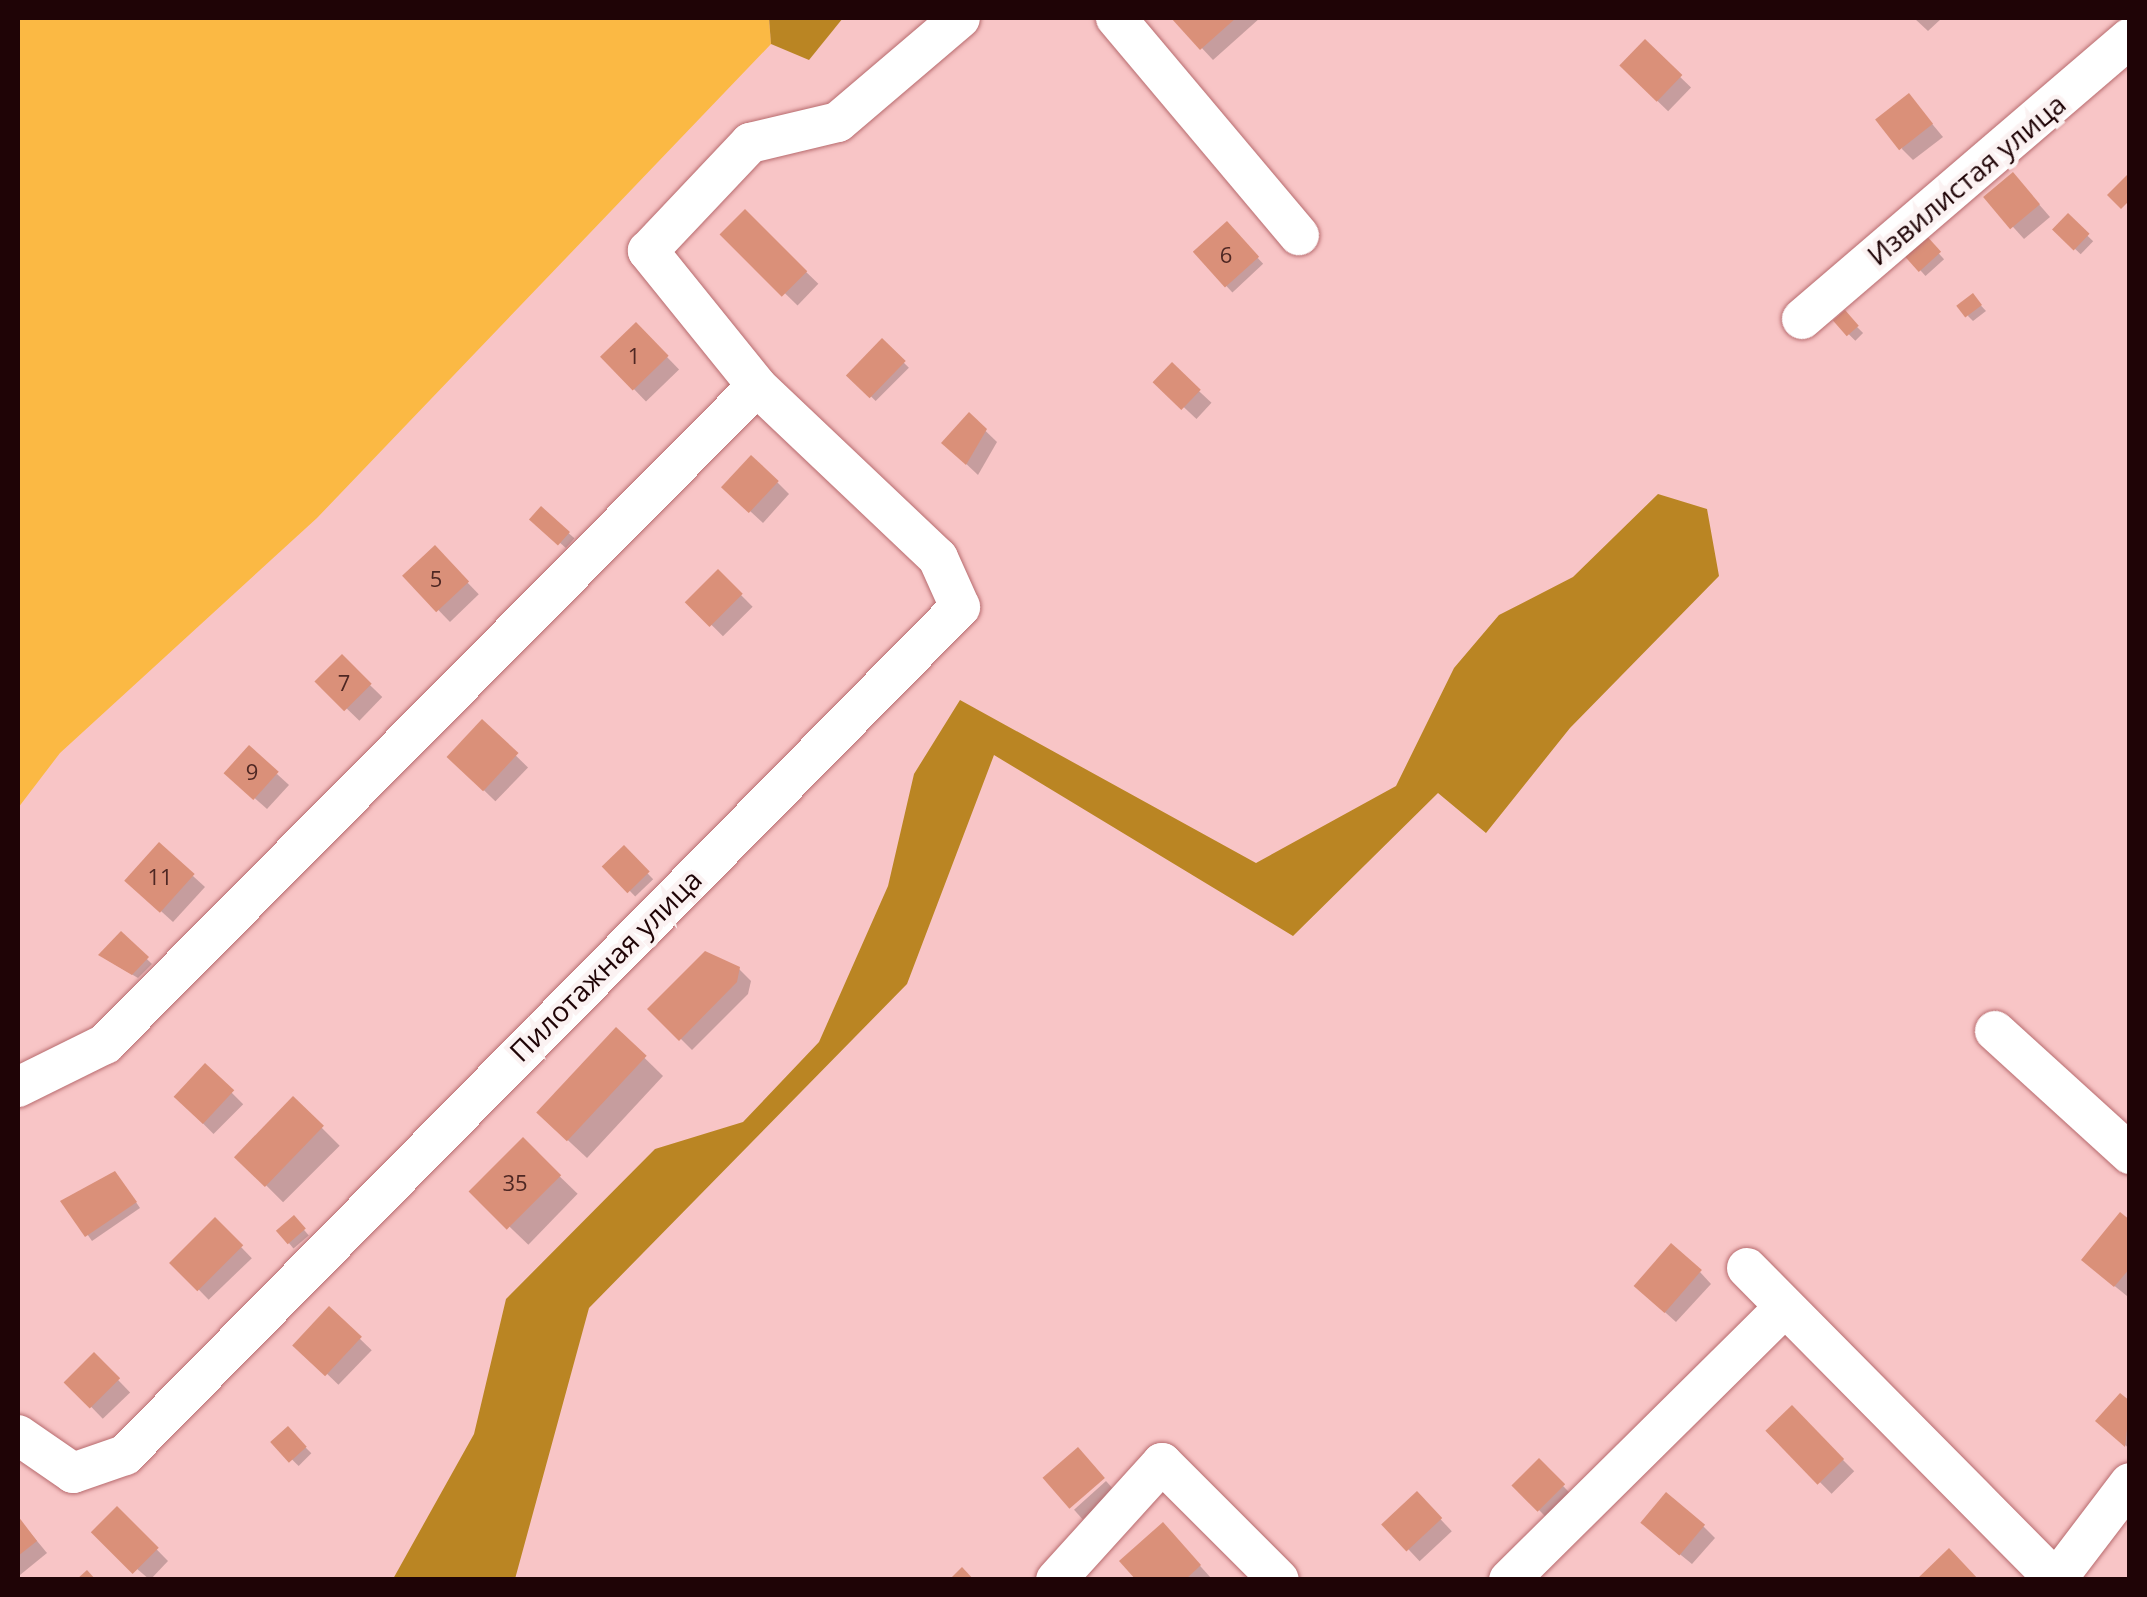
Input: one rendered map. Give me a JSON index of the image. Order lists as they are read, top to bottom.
{
  "streets": {
    "street": ["Извилистая улица", "Пилотажная улица"]
  },
  "house_numbers": [
    "6",
    "1",
    "5",
    "7",
    "9",
    "11",
    "35"
  ]
}
